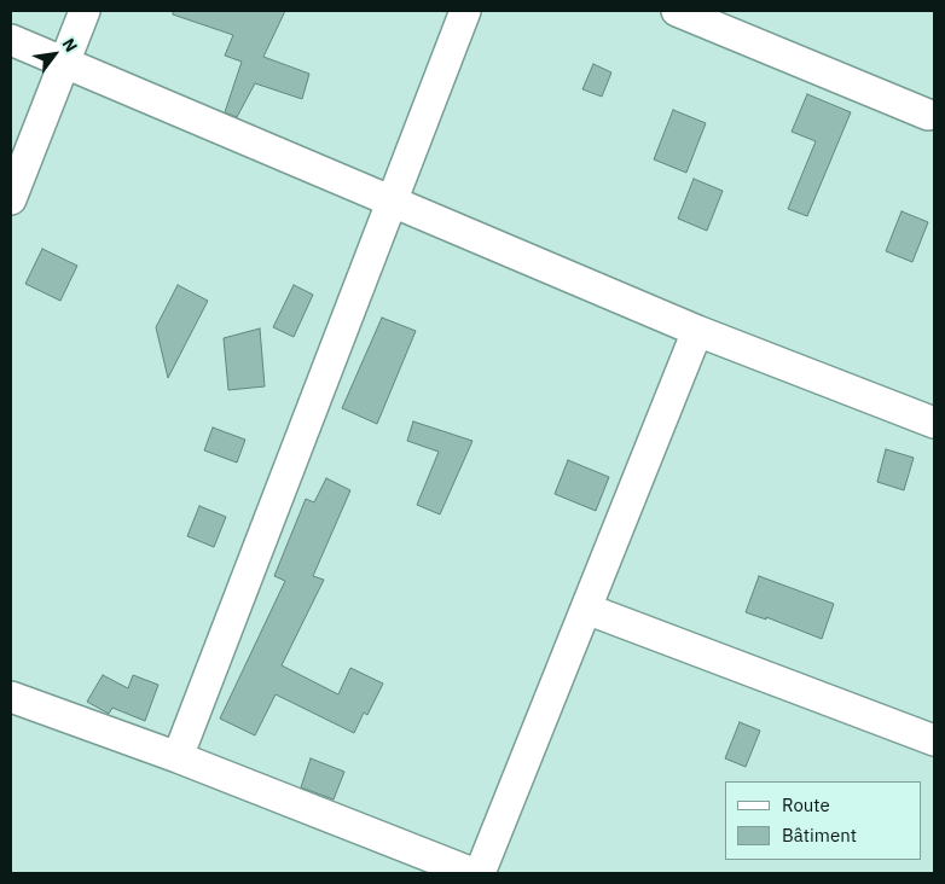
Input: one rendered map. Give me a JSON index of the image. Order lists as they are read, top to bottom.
{
  "legend": ["Route", "Bâtiment"],
  "north": "top right"
}
